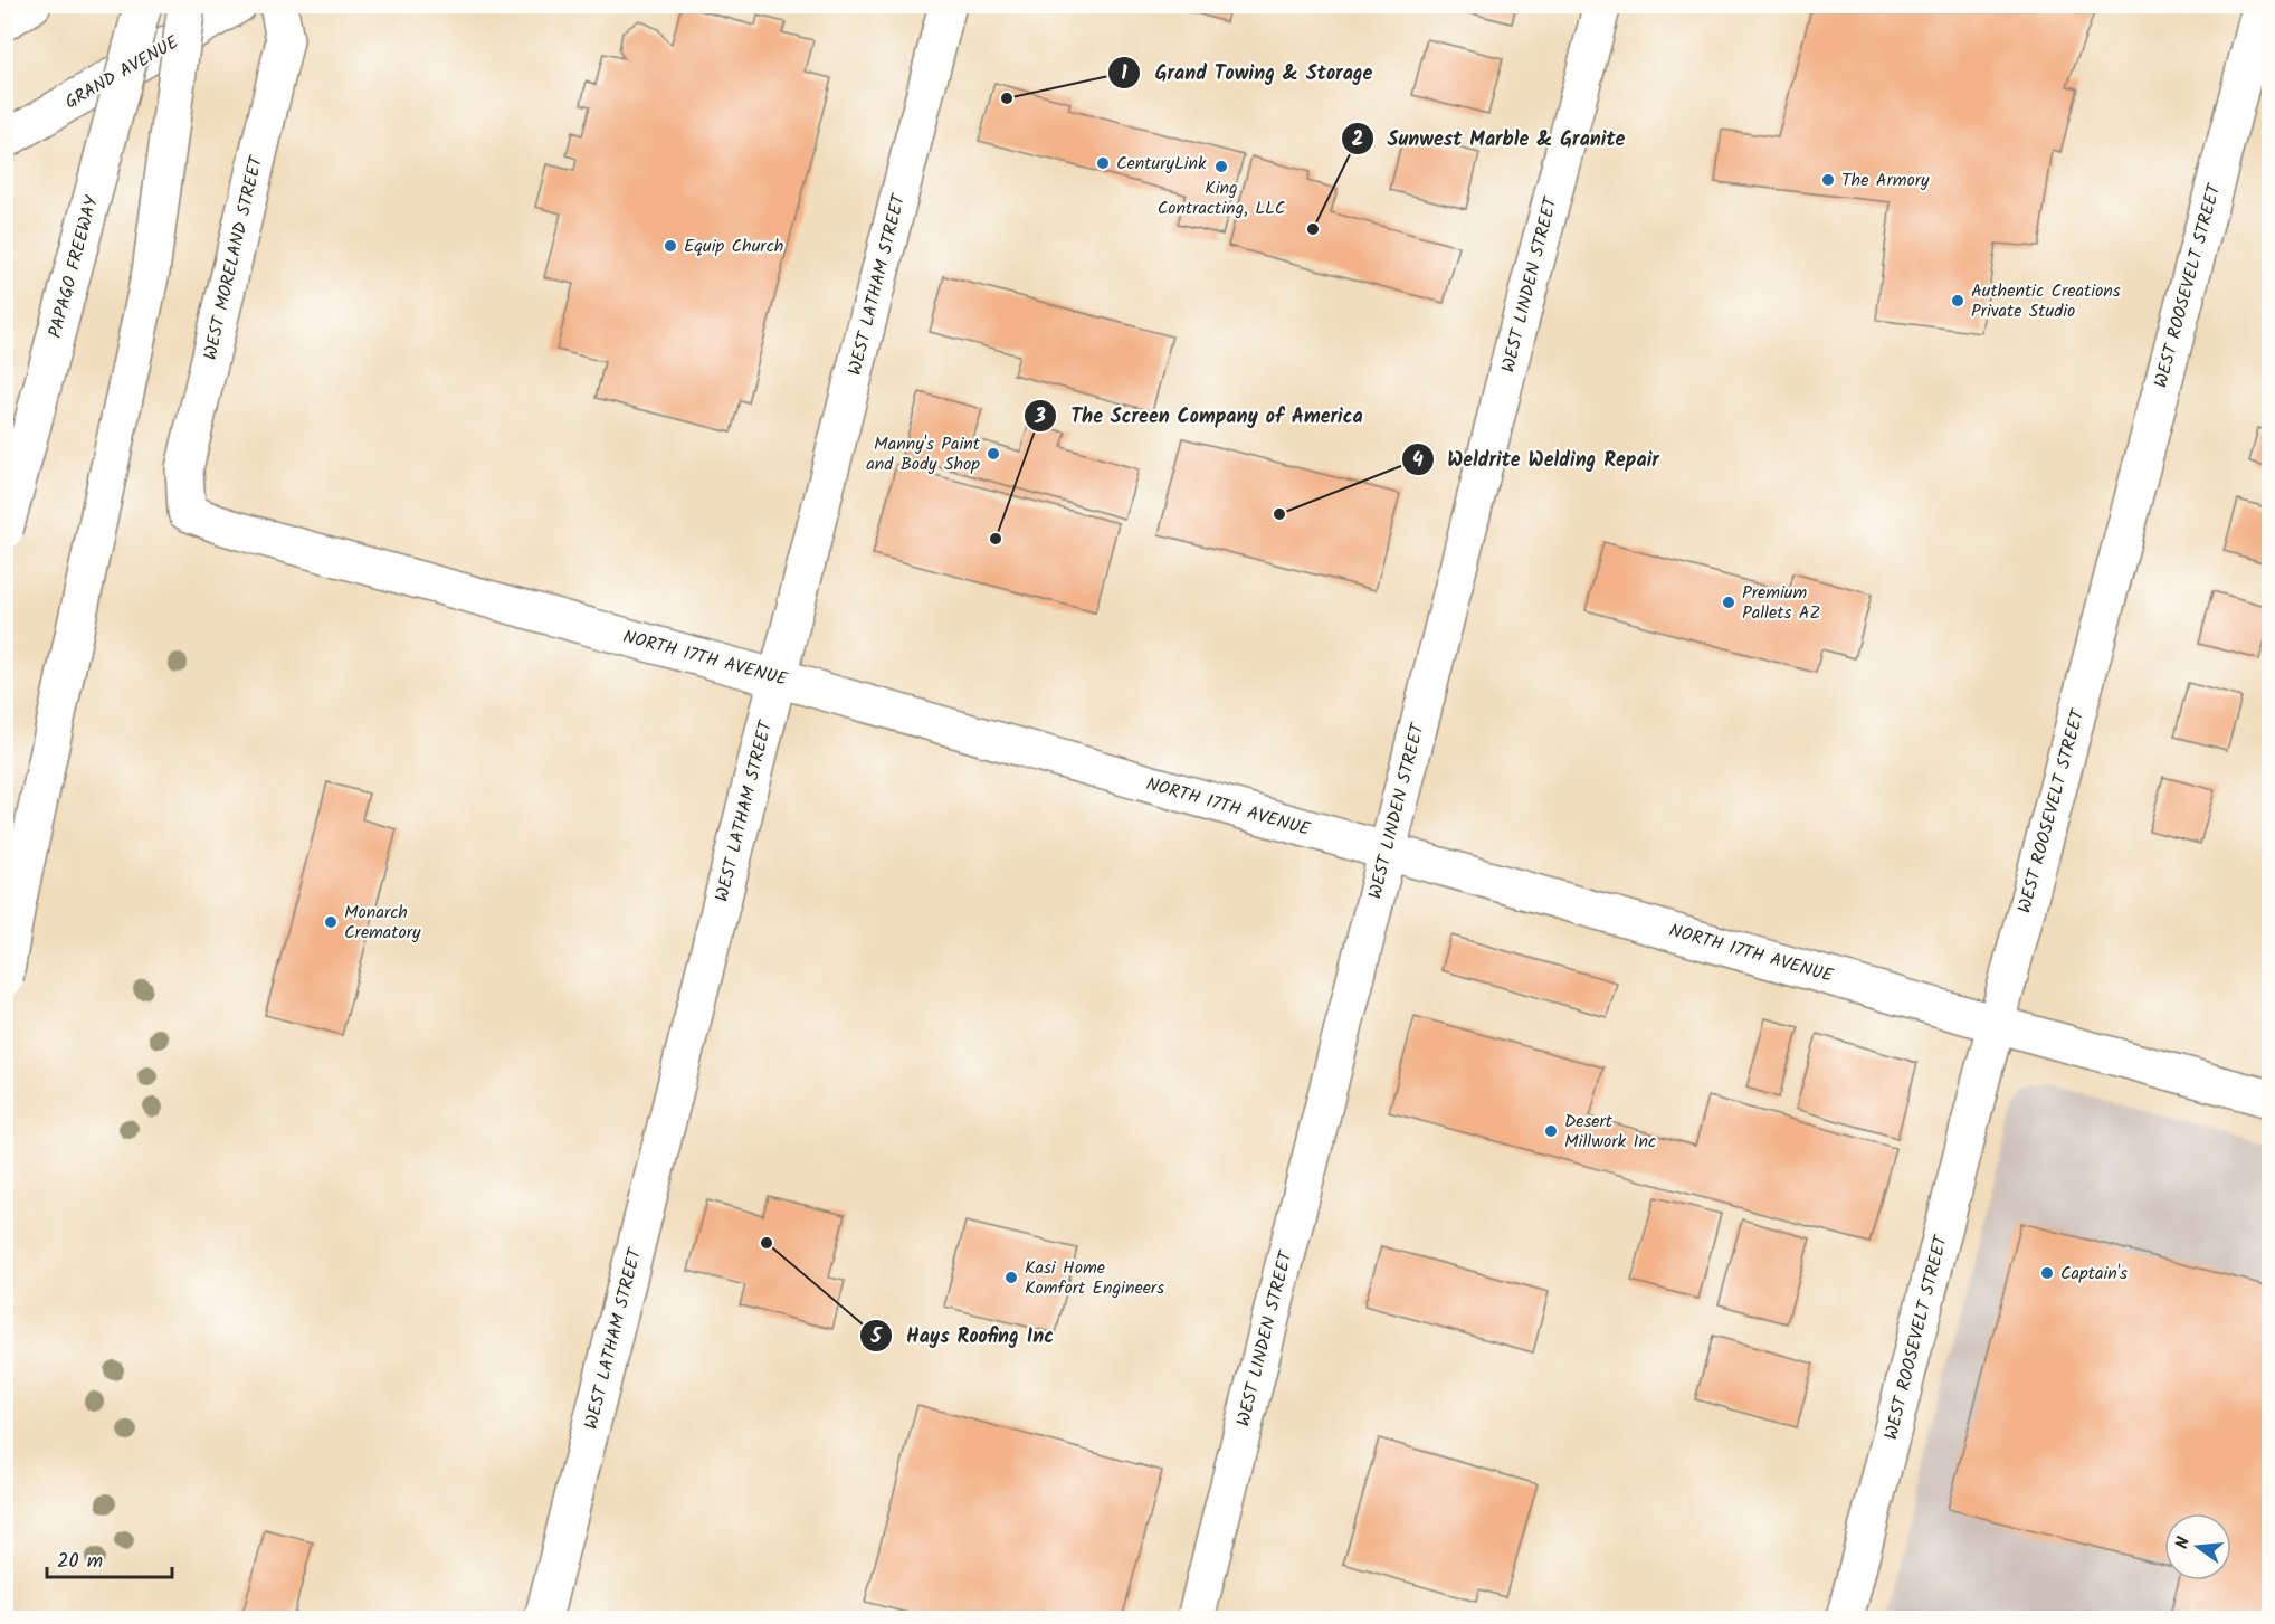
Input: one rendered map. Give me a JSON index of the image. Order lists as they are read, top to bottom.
{
  "streets": {
    "main road": [
      "GRAND AVENUE",
      "WEST MORELAND STREET",
      "PAPAGO FREEWAY",
      "WEST LATHAM STREET",
      "WEST LINDEN STREET",
      "WEST ROOSEVELT STREET",
      "NORTH 17TH AVENUE"
    ]
  },
  "crossings": [
    ["WEST MORELAND STREET", "NORTH 17TH AVENUE"],
    ["WEST LATHAM STREET", "NORTH 17TH AVENUE"],
    ["WEST LINDEN STREET", "NORTH 17TH AVENUE"],
    ["WEST ROOSEVELT STREET", "NORTH 17TH AVENUE"]
  ],
  "places": [
    "Grand Towing & Storage",
    "CenturyLink",
    "King Contracting, LLC",
    "The Armory",
    "Sunwest Marble & Granite",
    "Equip Church",
    "Authentic Creations Private Studio",
    "Manny's Paint and Body Shop",
    "Weldrite Welding Repair",
    "The Screen Company of America",
    "Premium Pallets AZ",
    "Monarch Crematory",
    "Desert Millwork Inc",
    "Hays Roofing Inc",
    "Captain's",
    "Kasi Home Komfort Engineers"
  ],
  "scale_bar": "20 m",
  "north": "left"
}
